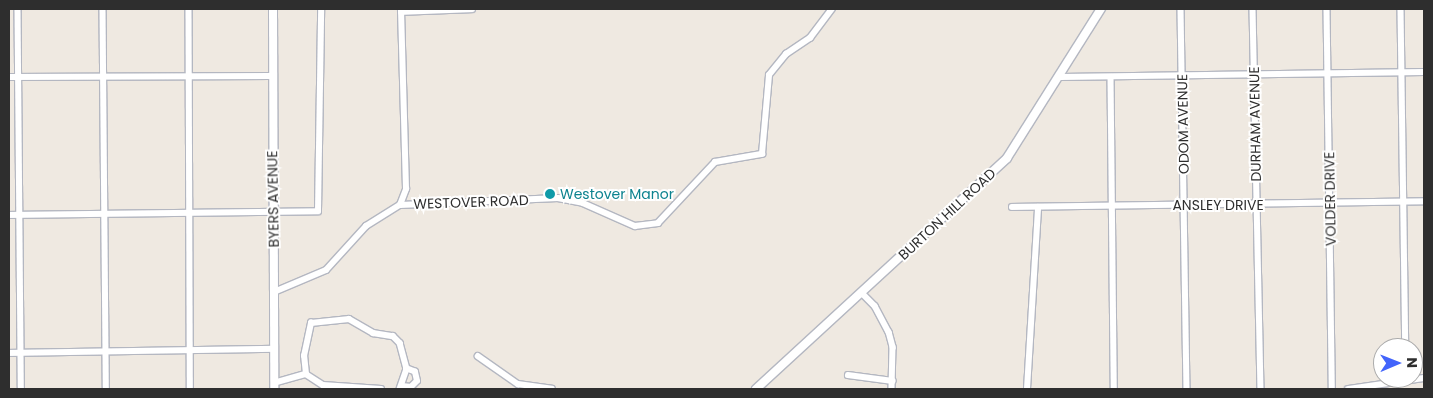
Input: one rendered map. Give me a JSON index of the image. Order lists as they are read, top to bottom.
{
  "streets": {
    "street": [
      "ODOM AVENUE",
      "DURHAM AVENUE",
      "BYERS AVENUE",
      "VOLDER DRIVE",
      "WESTOVER ROAD",
      "ANSLEY DRIVE",
      "BURTON HILL ROAD"
    ]
  },
  "crossings": [
    ["ODOM AVENUE", "ANSLEY DRIVE"],
    ["DURHAM AVENUE", "ANSLEY DRIVE"],
    ["BYERS AVENUE", "WESTOVER ROAD"],
    ["VOLDER DRIVE", "ANSLEY DRIVE"]
  ],
  "places": ["Westover Manor"],
  "north": "right"
}
